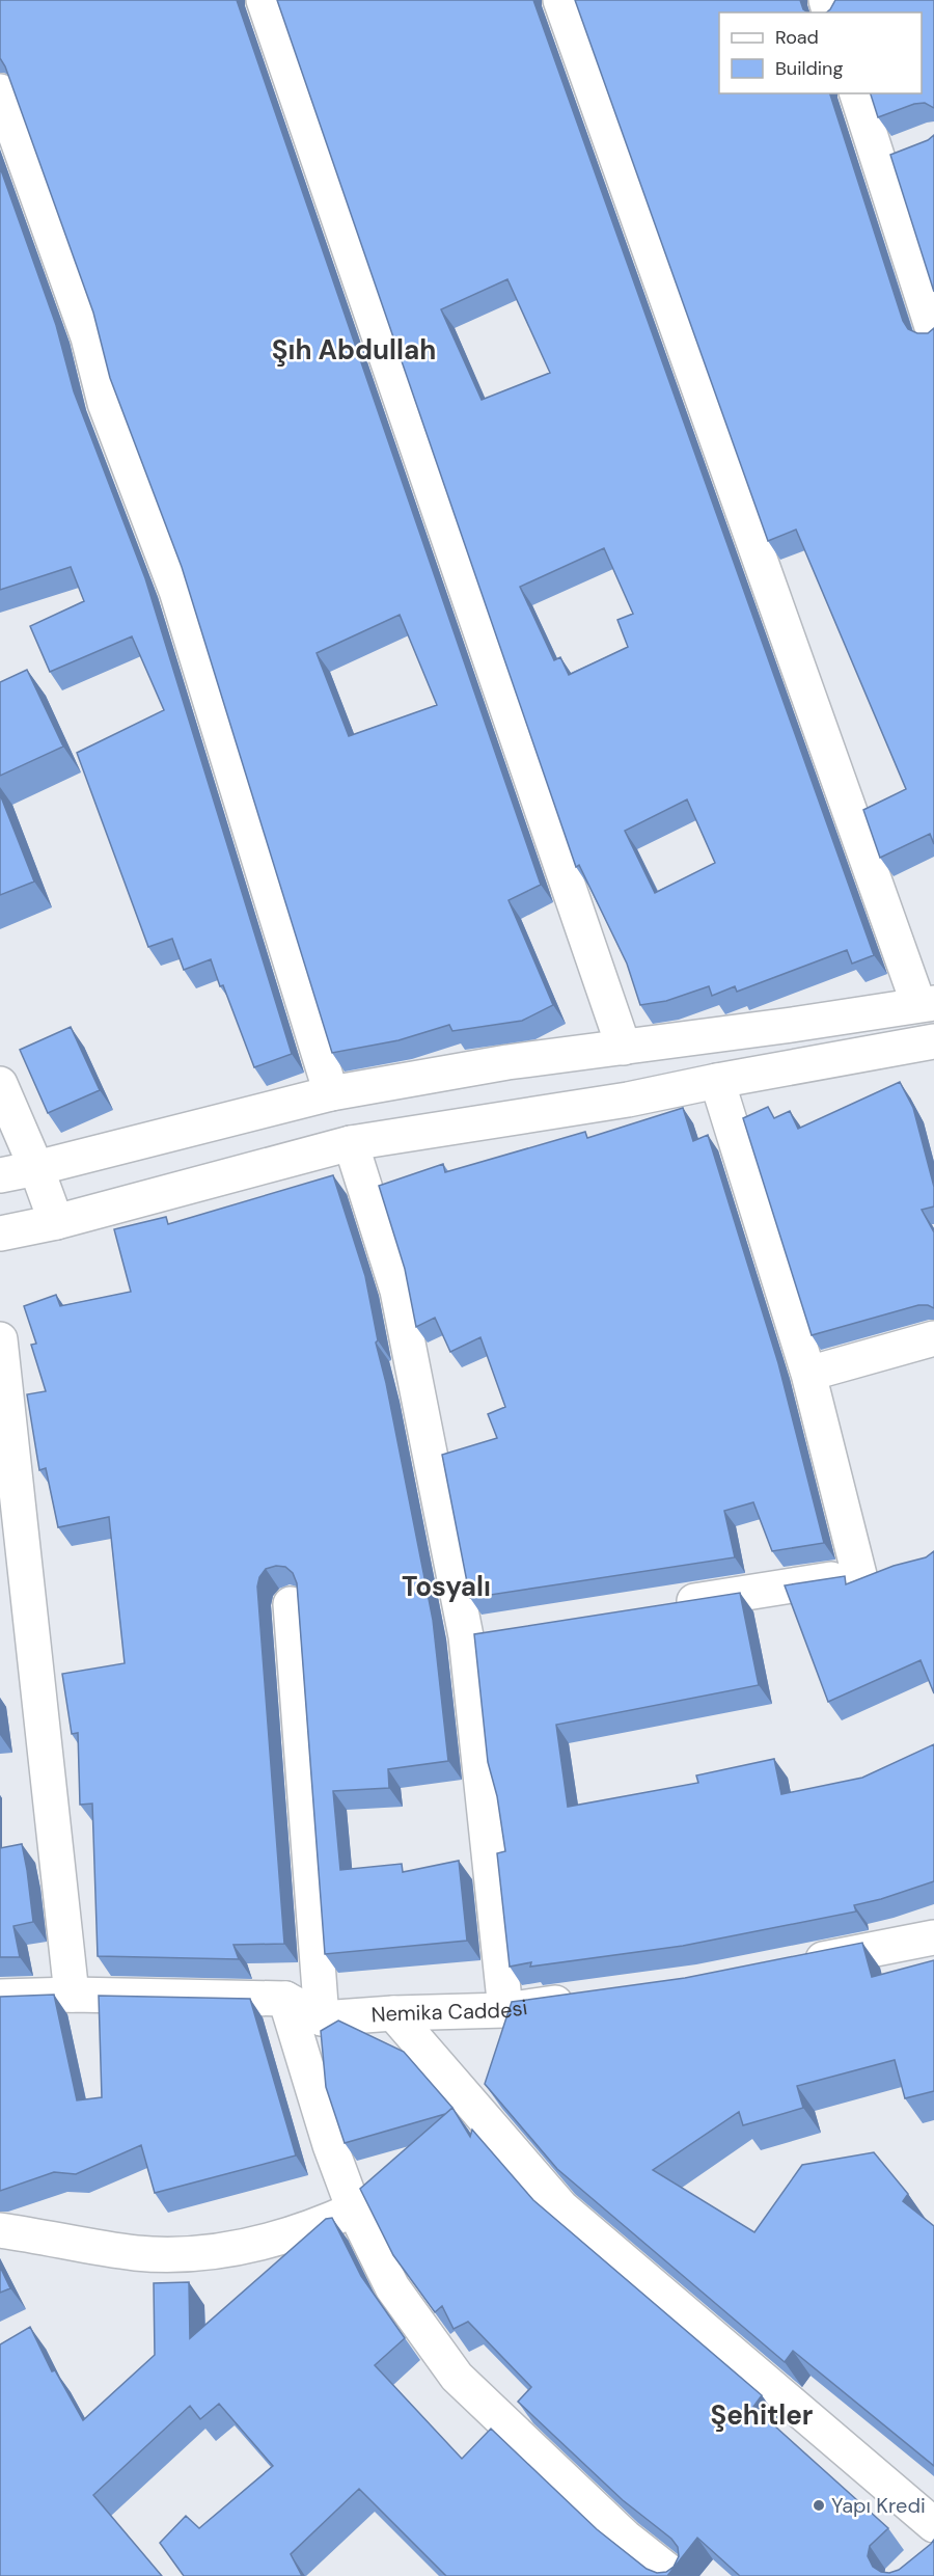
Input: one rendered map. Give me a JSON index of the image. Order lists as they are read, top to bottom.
{
  "streets": {
    "street": ["Nemika Caddesi"]
  },
  "districts": ["Şıh Abdullah", "Tosyalı", "Şehitler"],
  "places": ["Yapı Kredi"],
  "legend": ["Road", "Building"]
}
